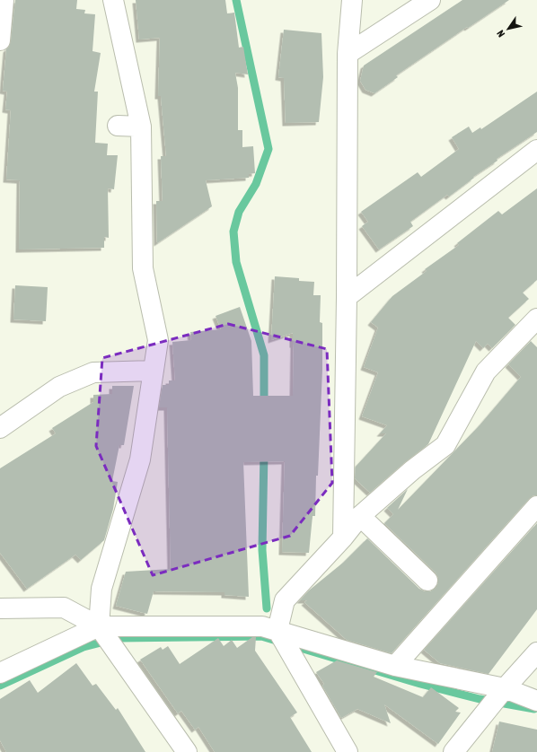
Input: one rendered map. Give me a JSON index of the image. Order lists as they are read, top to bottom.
{
  "north": "bottom left"
}
